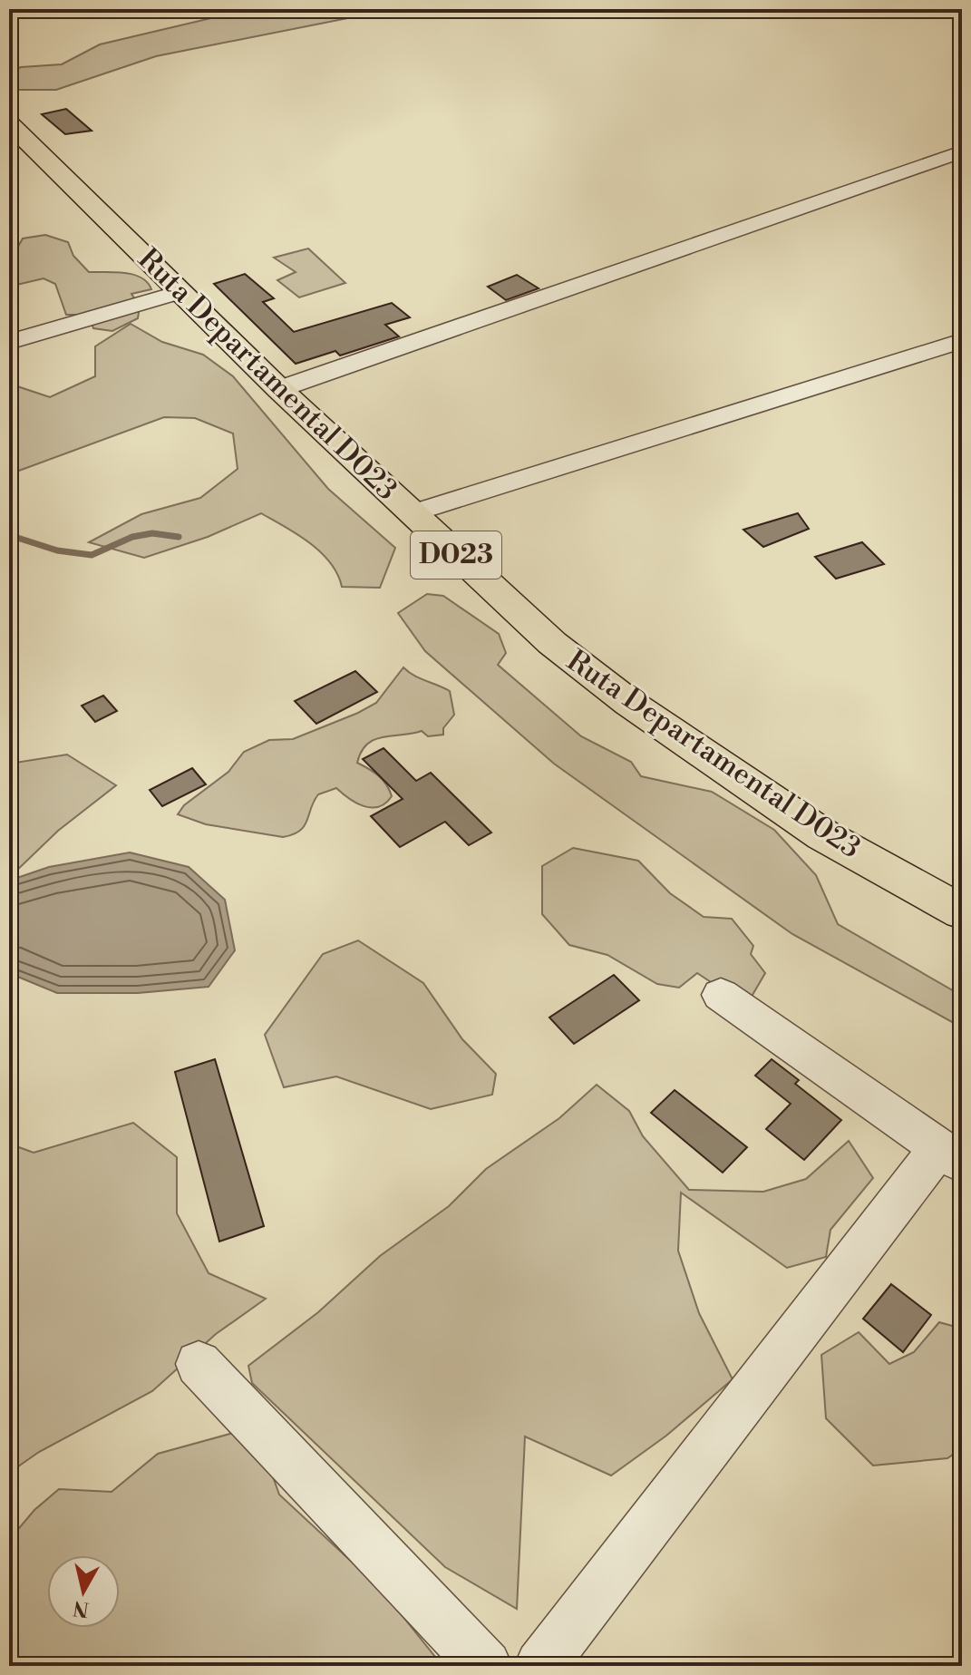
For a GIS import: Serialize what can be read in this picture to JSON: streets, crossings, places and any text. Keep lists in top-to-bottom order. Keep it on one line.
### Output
{"streets":{"main road":["Ruta Departamental D023","D023"]},"north":"bottom"}
